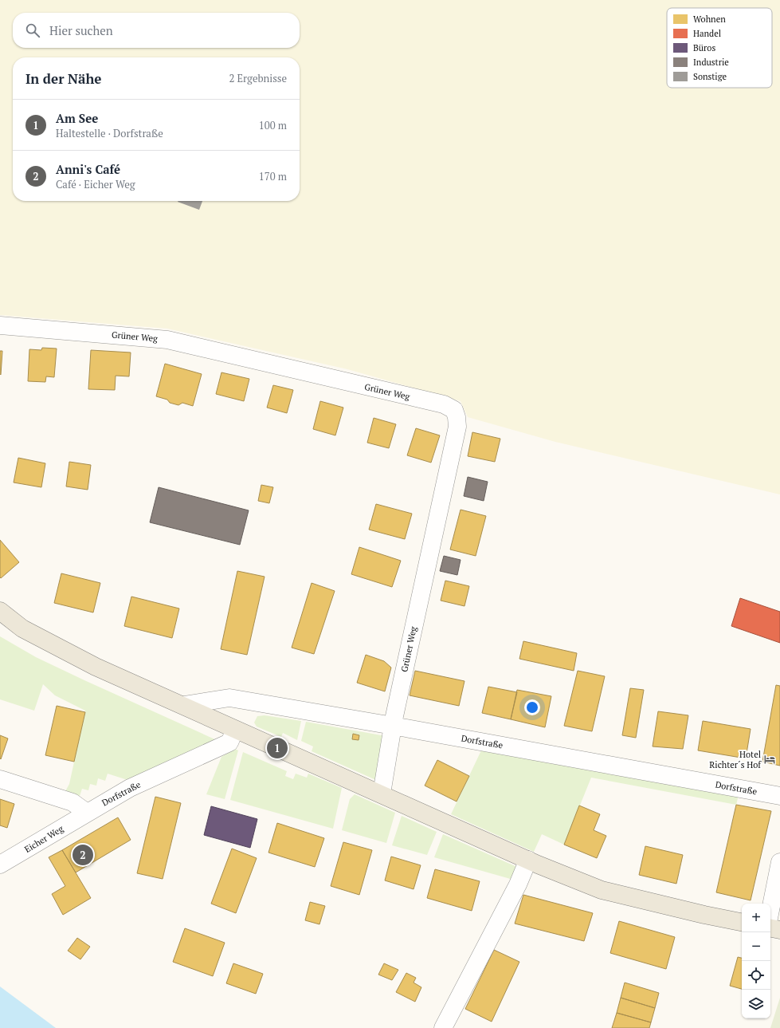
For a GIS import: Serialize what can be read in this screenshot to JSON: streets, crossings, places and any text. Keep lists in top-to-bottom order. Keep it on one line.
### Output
{"streets":{"street":["Grüner Weg","Dorfstraße","Eicher Weg"]},"crossings":[["Grüner Weg","Dorfstraße"],["Dorfstraße","Eicher Weg"]],"places":{"hotel":["Hotel Richter´s Hof"]},"legend":["Wohnen","Handel","Büros","Industrie","Sonstige"],"page":{"search":"Hier suchen","heading":["In der Nähe","2 Ergebnisse"],"list":[{"mark":"1","name":"Am See","note":"Haltestelle · Dorfstraße","value":"100 m"},{"mark":"2","name":"Anni's Café","note":"Café · Eicher Weg","value":"170 m"}],"pins":["1","2"],"map_buttons":["+","−"]}}
